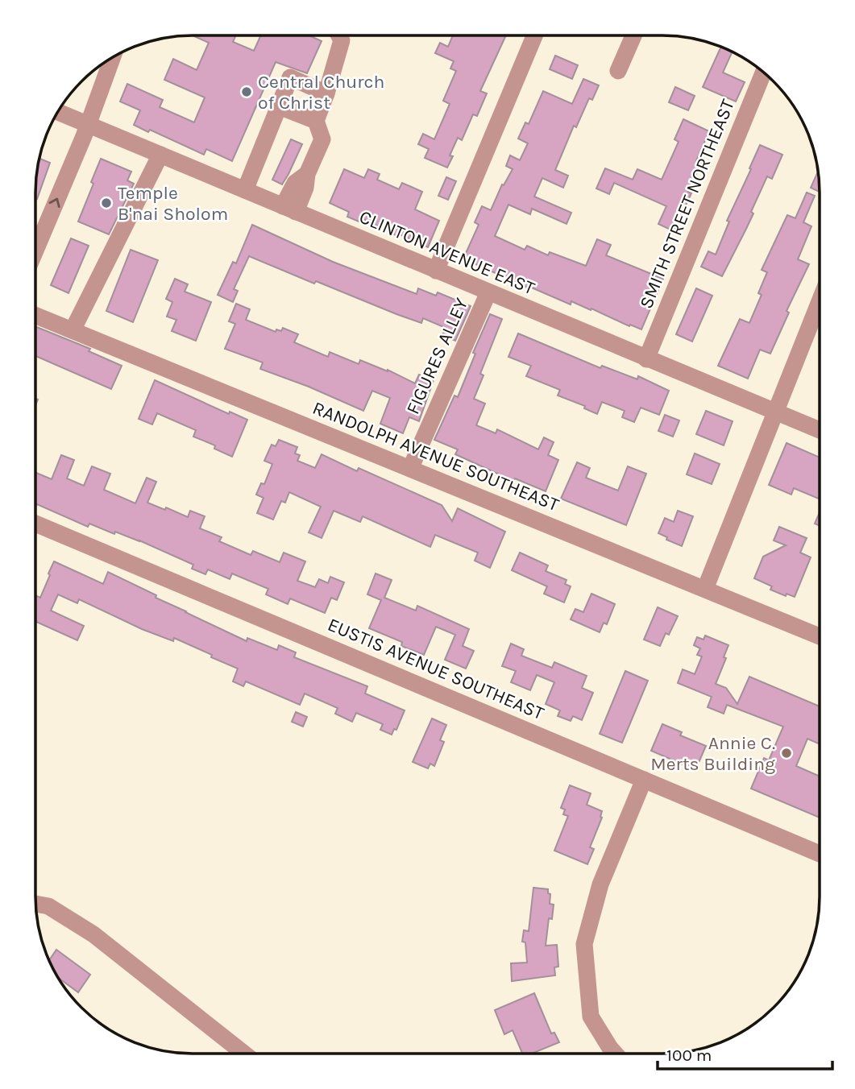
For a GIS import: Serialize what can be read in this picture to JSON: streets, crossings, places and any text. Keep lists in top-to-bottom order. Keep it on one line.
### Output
{"streets":{"street":["SMITH STREET NORTHEAST","CLINTON AVENUE EAST","FIGURES ALLEY","RANDOLPH AVENUE SOUTHEAST","EUSTIS AVENUE SOUTHEAST"]},"crossings":[["SMITH STREET NORTHEAST","CLINTON AVENUE EAST"],["CLINTON AVENUE EAST","FIGURES ALLEY"],["FIGURES ALLEY","RANDOLPH AVENUE SOUTHEAST"]],"places":["Central Church of Christ","Temple B'nai Sholom","Annie C. Merts Building"],"scale_bar":"100 m"}
